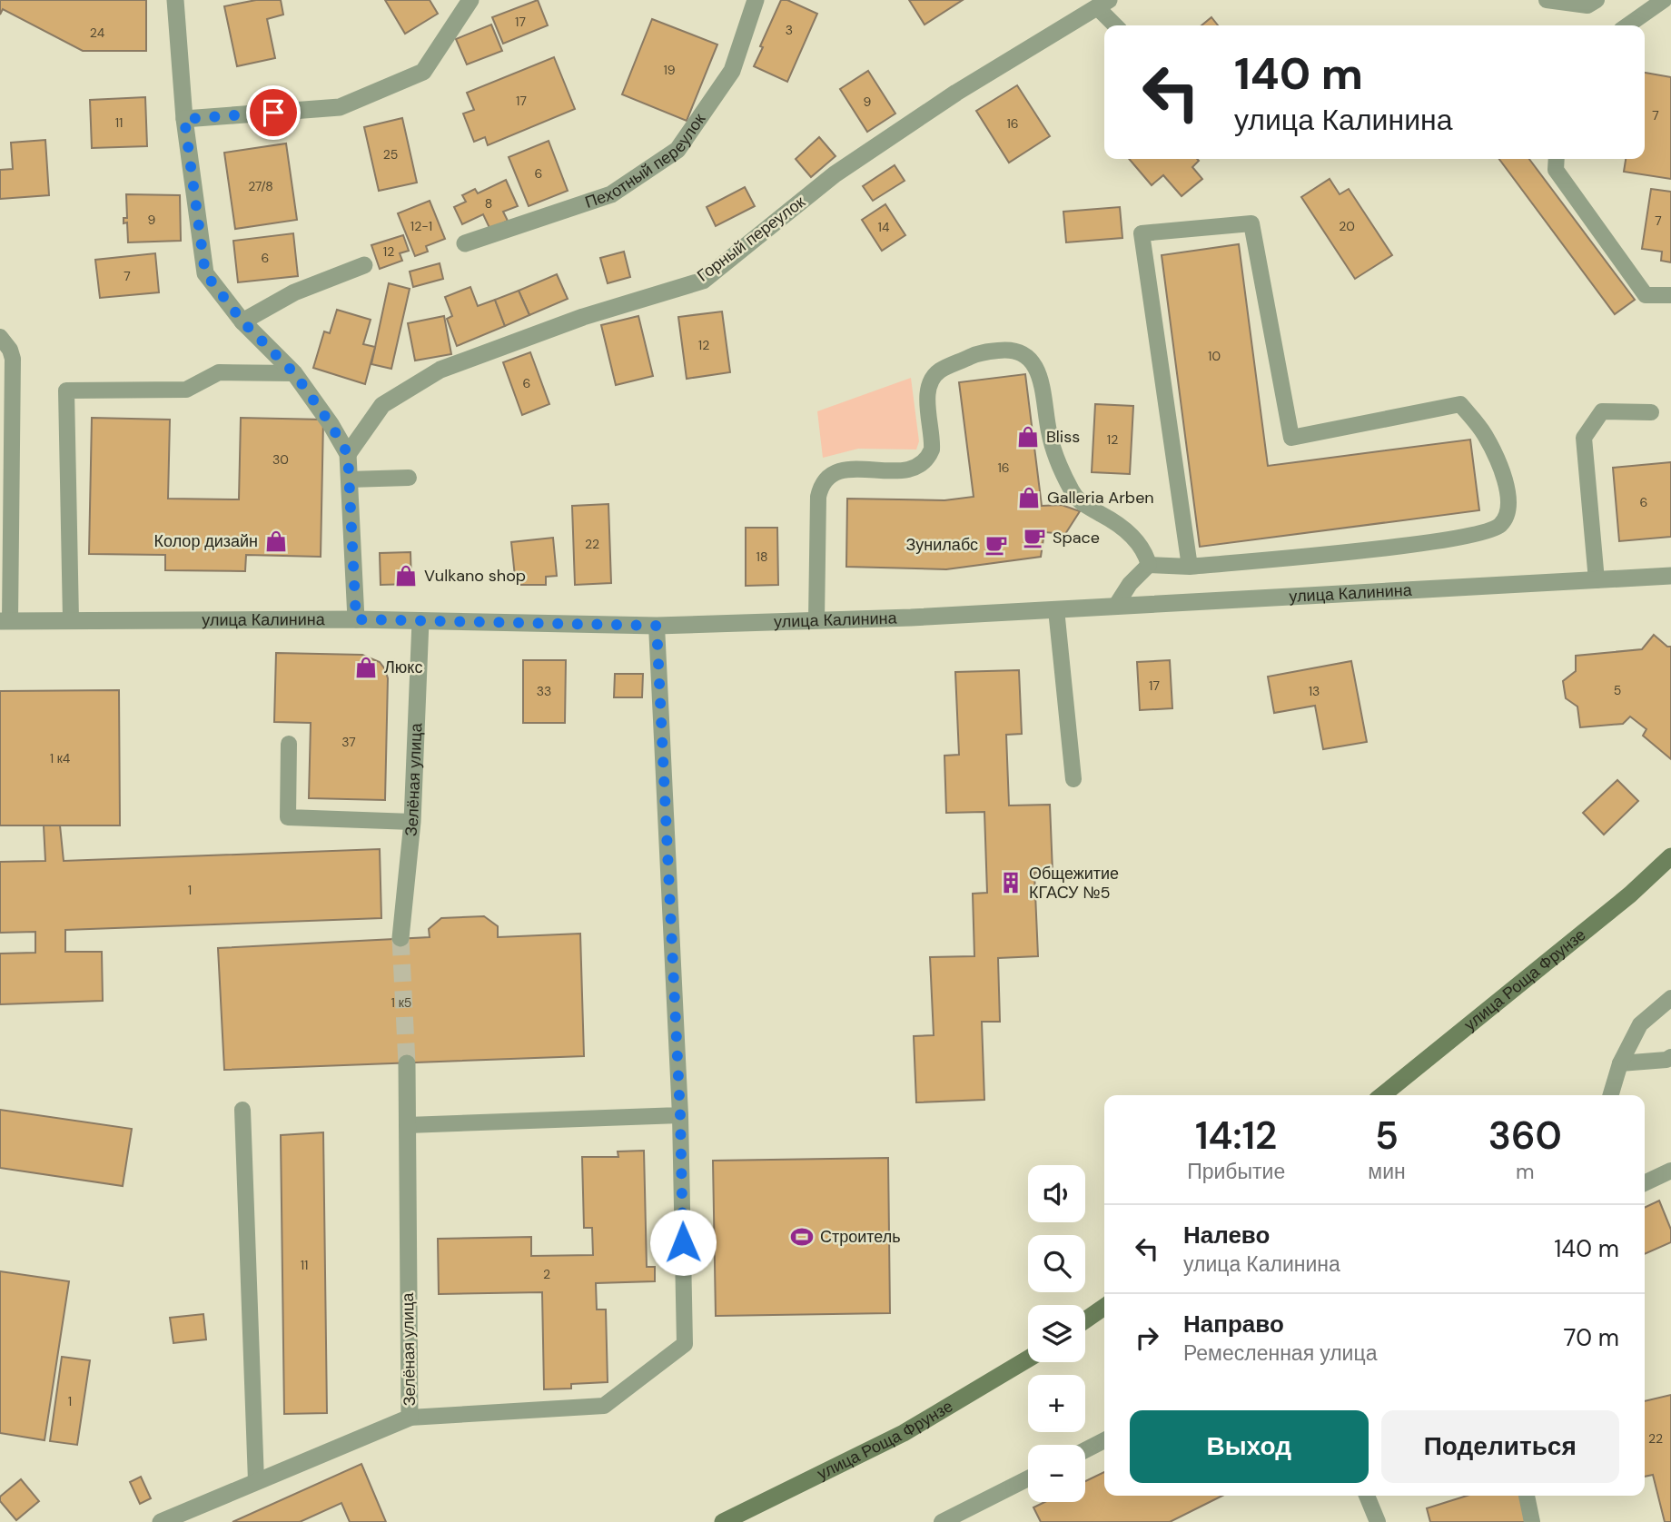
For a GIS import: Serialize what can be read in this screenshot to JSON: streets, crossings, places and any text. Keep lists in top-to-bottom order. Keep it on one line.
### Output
{"streets":{"main road":["улица Роща Фрунзе"],"street":["Пехотный переулок","Горный переулок","улица Калинина","Зелёная улица"]},"crossings":[["улица Калинина","Зелёная улица"]],"places":{"shop":["Bliss","Galleria Arben","Колор дизайн","Vulkano shop","Люкс"],"cafe":["Space","Зунилабс"],"building":["Общежитие КГАСУ №5"],"sports":["Строитель"]},"house_numbers":["17","3","24","19","17","9","7","11","16","25","6","27/8","8","9","7","12-1","20","14","12","6","7","12","10","6","12","30","16","6","22","18","17","5","33","13","37","1 к4","1","1 к5","11","2","1","22"],"page":{"turn":["140 m","улица Калинина"],"eta":["14:12","Прибытие","5","мин","360","m"],"map_buttons":["+","−"],"list":[{"name":"Налево","note":"улица Калинина","value":"140 m"},{"name":"Направо","note":"Ремесленная улица","value":"70 m"}],"buttons":["Выход","Поделиться"]}}
